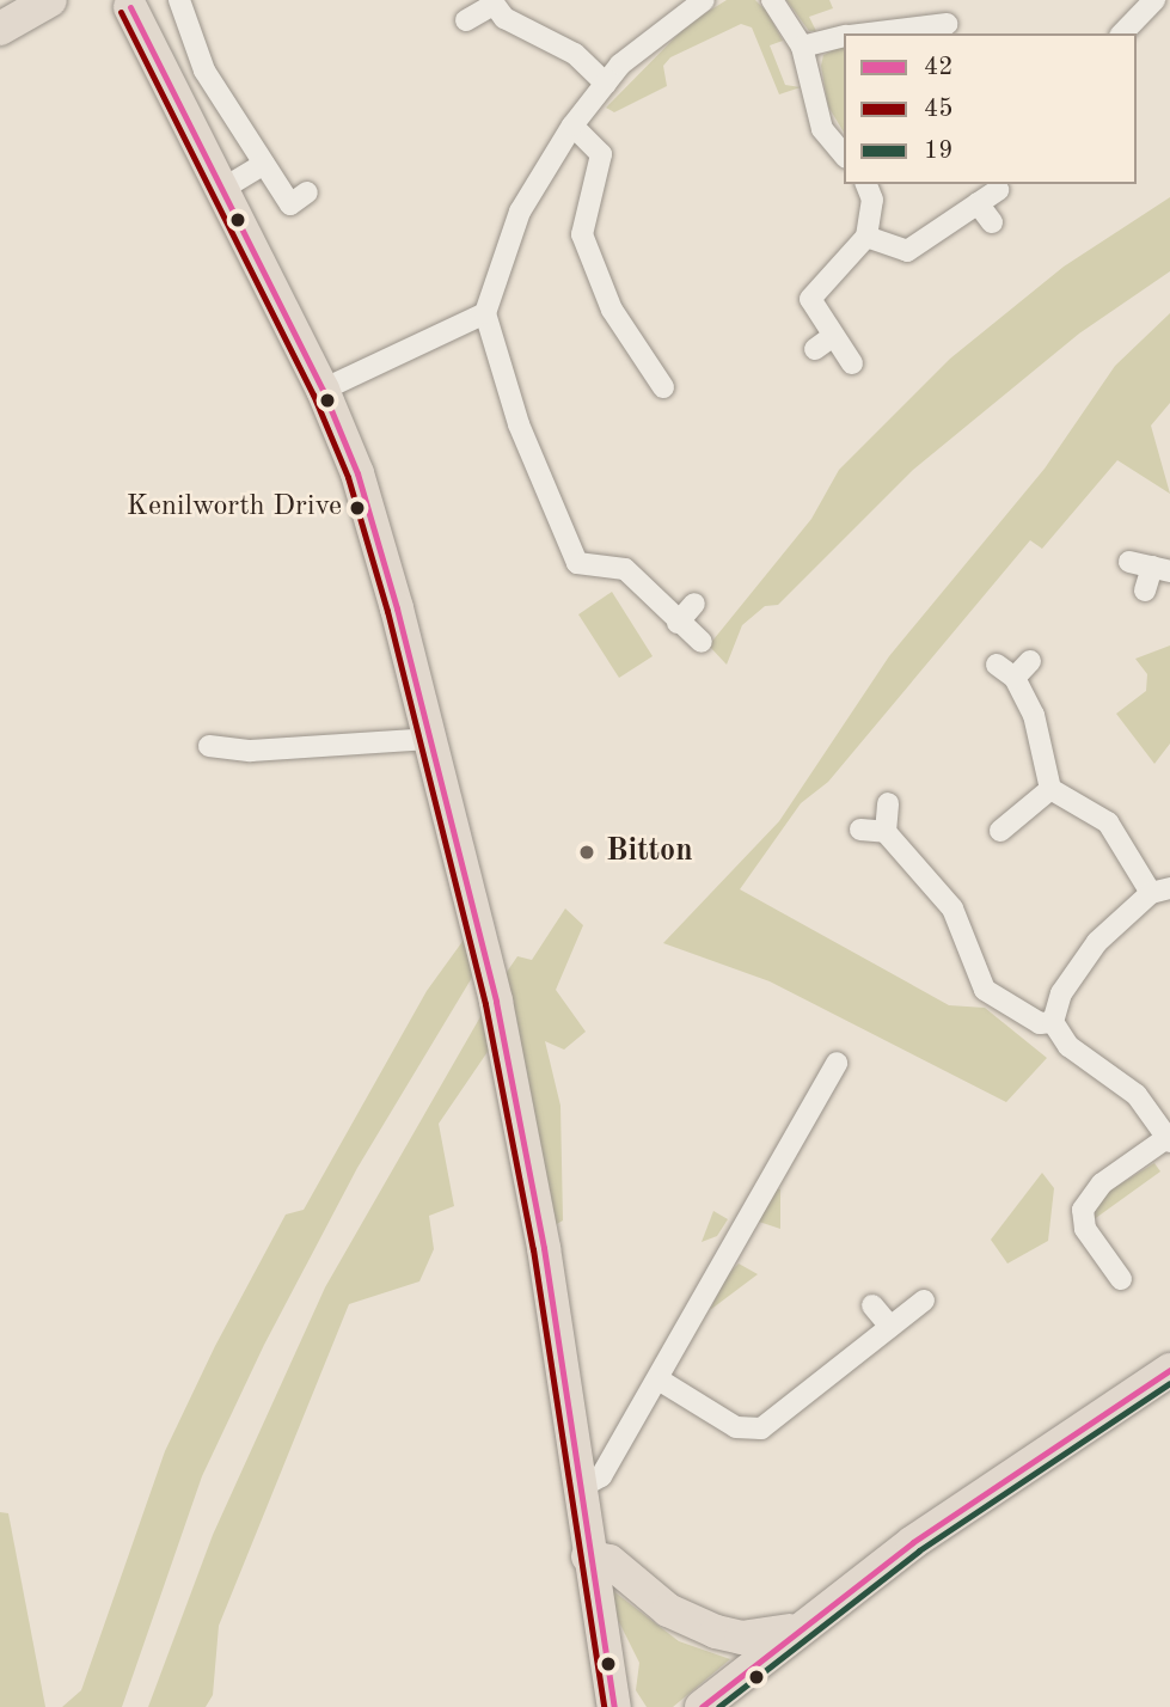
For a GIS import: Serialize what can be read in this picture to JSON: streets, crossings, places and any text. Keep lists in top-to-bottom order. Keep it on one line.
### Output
{"places":["Kenilworth Drive","Bitton"],"lines":["transit line 42","transit line 45","transit line 19"],"legend":["42","45","19"]}
